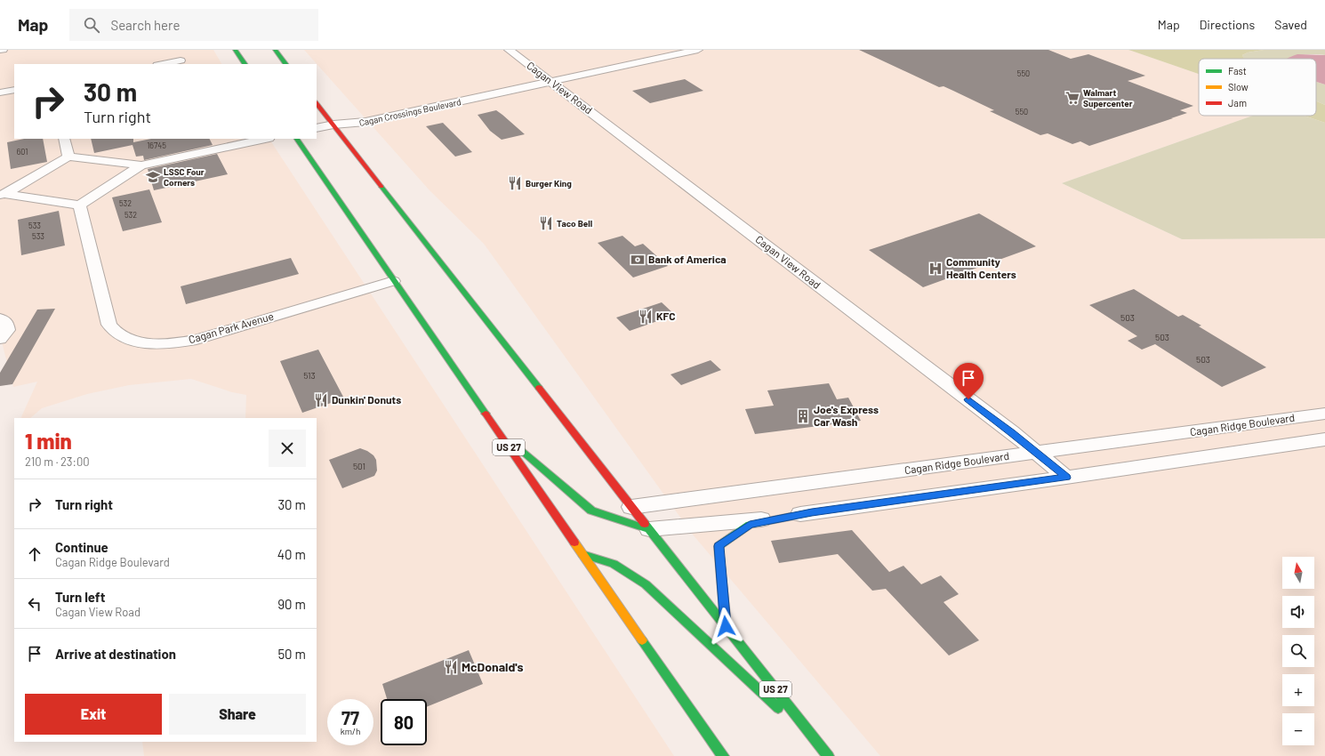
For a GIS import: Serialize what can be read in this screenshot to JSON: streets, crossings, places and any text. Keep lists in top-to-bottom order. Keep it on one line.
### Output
{"streets":{"highway":["US 27"],"street":["Cagan View Road","Cagan Crossings Boulevard","Cagan Park Avenue","Cagan Ridge Boulevard"]},"crossings":[["Cagan View Road","Cagan Crossings Boulevard"],["Cagan View Road","Cagan Ridge Boulevard"],["Cagan Crossings Boulevard","US 27"],["Cagan Park Avenue","US 27"],["Cagan Ridge Boulevard","US 27"]],"places":{"supermarket":["Walmart Supercenter"],"school or university":["LSSC Four Corners"],"restaurant":["Burger King","Taco Bell","KFC","Dunkin' Donuts","McDonald's"],"bank":["Bank of America"],"hospital":["Community Health Centers"],"building":["Joe's Express Car Wash"]},"house_numbers":["550","550","16745","601","532","532","533","533","503","503","503","513","501"],"legend":["Fast","Slow","Jam"],"north":"top","page":{"header":"Map","search":"Search here","nav":["Map","Directions","Saved"],"turn":["30 m","Turn right"],"heading":["1 min","210 m · 23:00"],"list":[{"name":"Turn right","value":"30 m"},{"name":"Continue","note":"Cagan Ridge Boulevard","value":"40 m"},{"name":"Turn left","note":"Cagan View Road","value":"90 m"},{"name":"Arrive at destination","value":"50 m"}],"map_buttons":["+","−"],"buttons":["Exit","Share"],"speed":"77 km/h","limit":"80"}}
